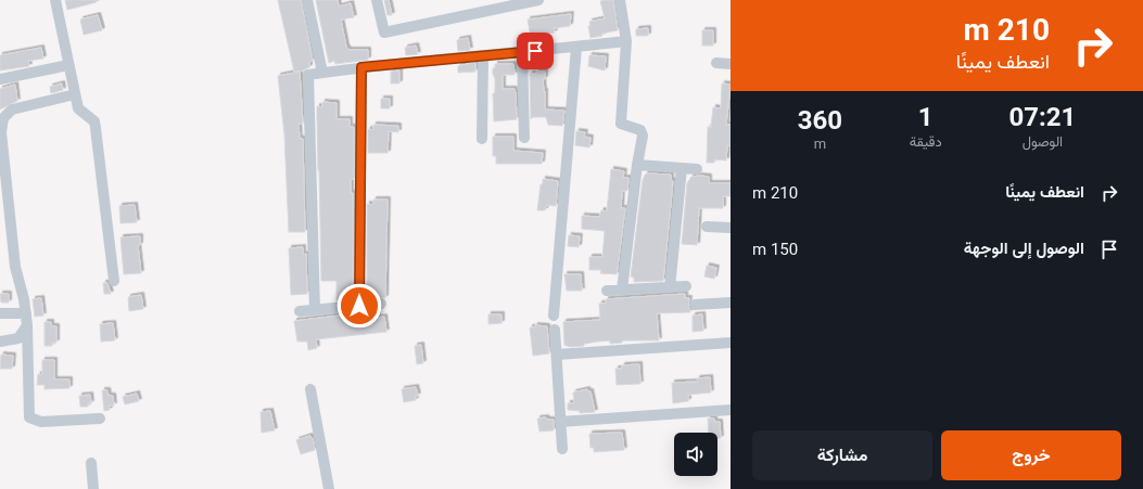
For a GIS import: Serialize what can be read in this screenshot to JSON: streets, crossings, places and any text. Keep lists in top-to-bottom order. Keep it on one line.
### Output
{"page":{"turn":["210 m","انعطف يمينًا"],"eta":["07:21","الوصول","1","دقيقة","360","m"],"list":[{"name":"انعطف يمينًا","value":"210 m"},{"name":"الوصول إلى الوجهة","value":"150 m"}],"buttons":["خروج","مشاركة"]}}
